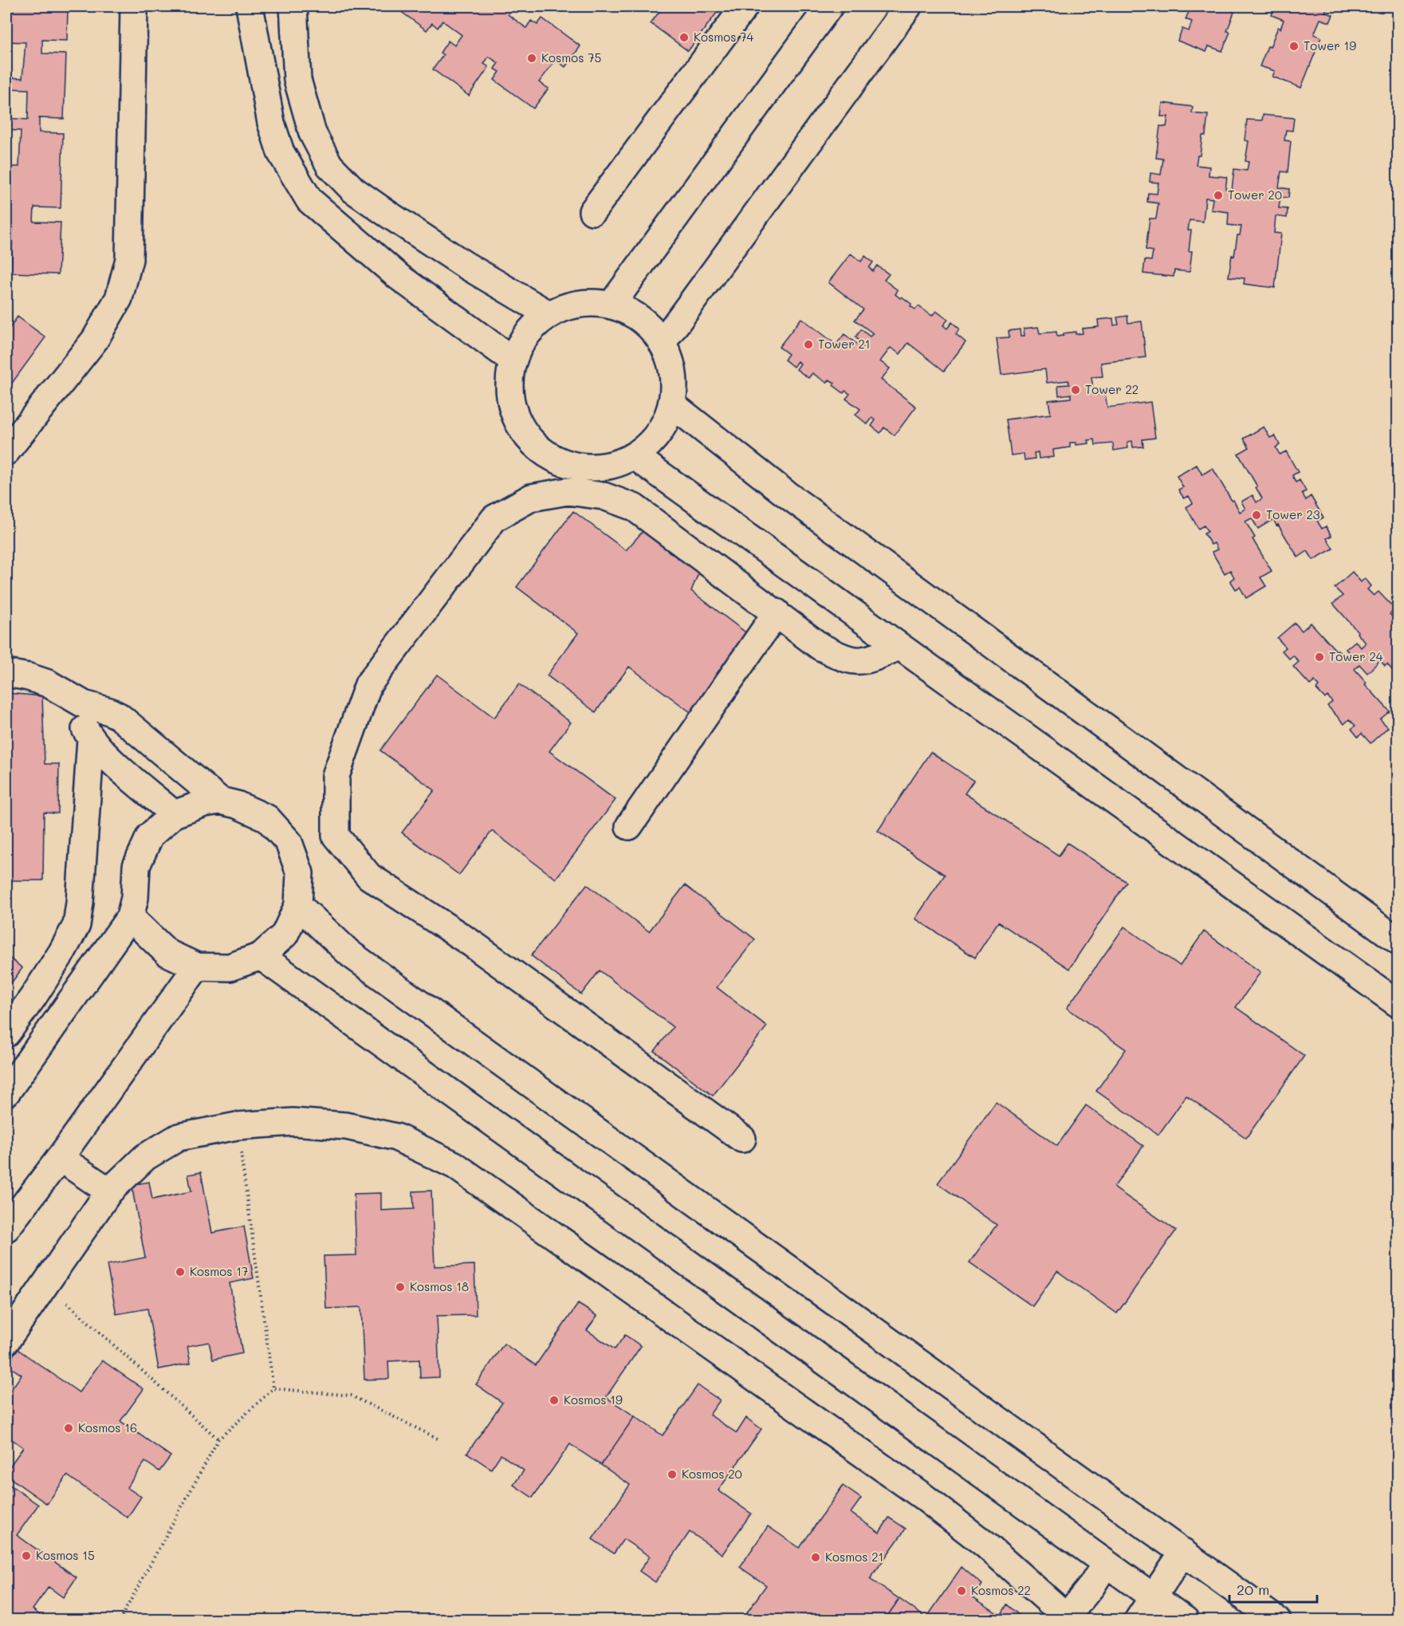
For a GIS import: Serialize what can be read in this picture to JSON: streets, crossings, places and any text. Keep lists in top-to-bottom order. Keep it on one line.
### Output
{"places":["Kosmos 74","Tower 19","Kosmos 75","Tower 20","Tower 21","Tower 22","Tower 23","Tower 24","Kosmos 17","Kosmos 18","Kosmos 19","Kosmos 16","Kosmos 20","Kosmos 15","Kosmos 21","Kosmos 22"],"scale_bar":"20 m"}
